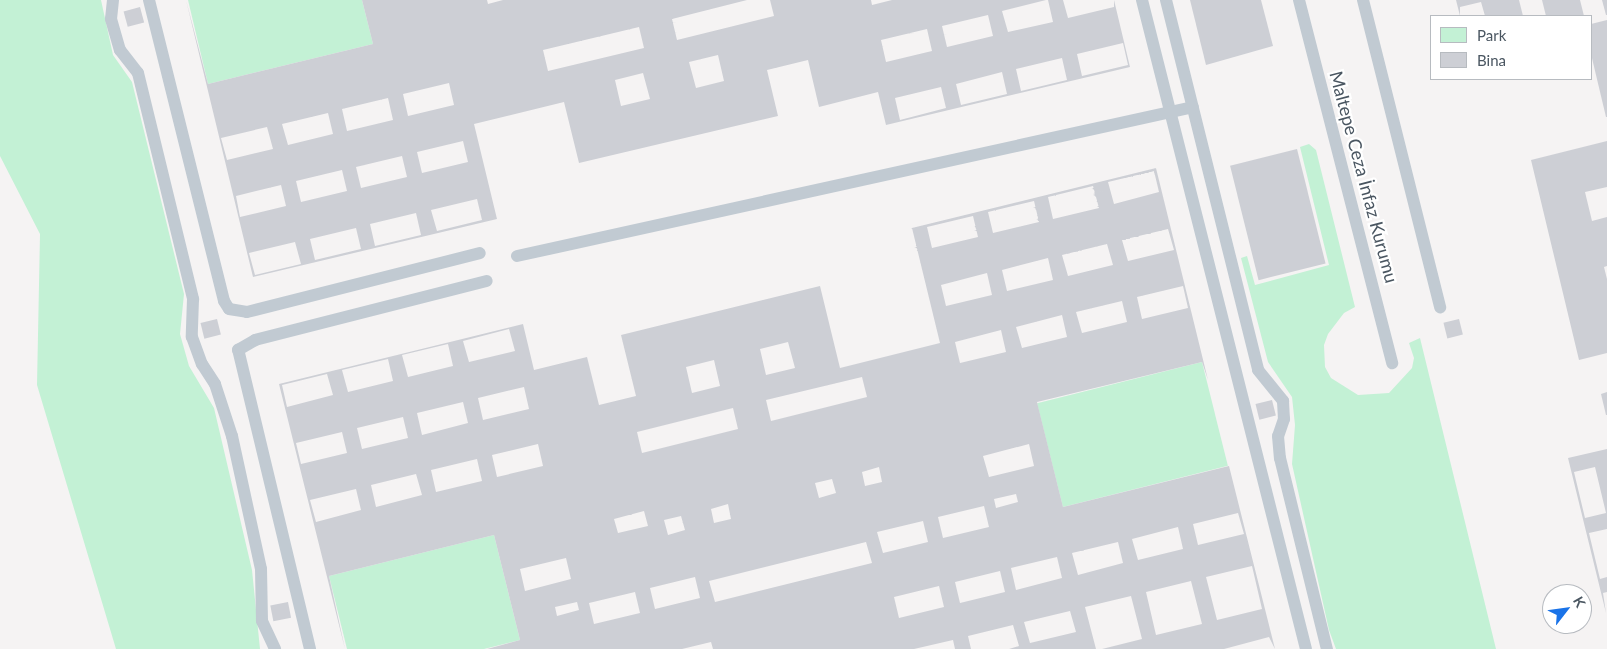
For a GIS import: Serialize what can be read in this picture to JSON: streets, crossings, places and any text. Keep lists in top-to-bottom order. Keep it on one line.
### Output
{"streets":{"lane":["Maltepe Ceza İnfaz Kurumu"]},"legend":["Park","Bina"],"north":"top right"}
